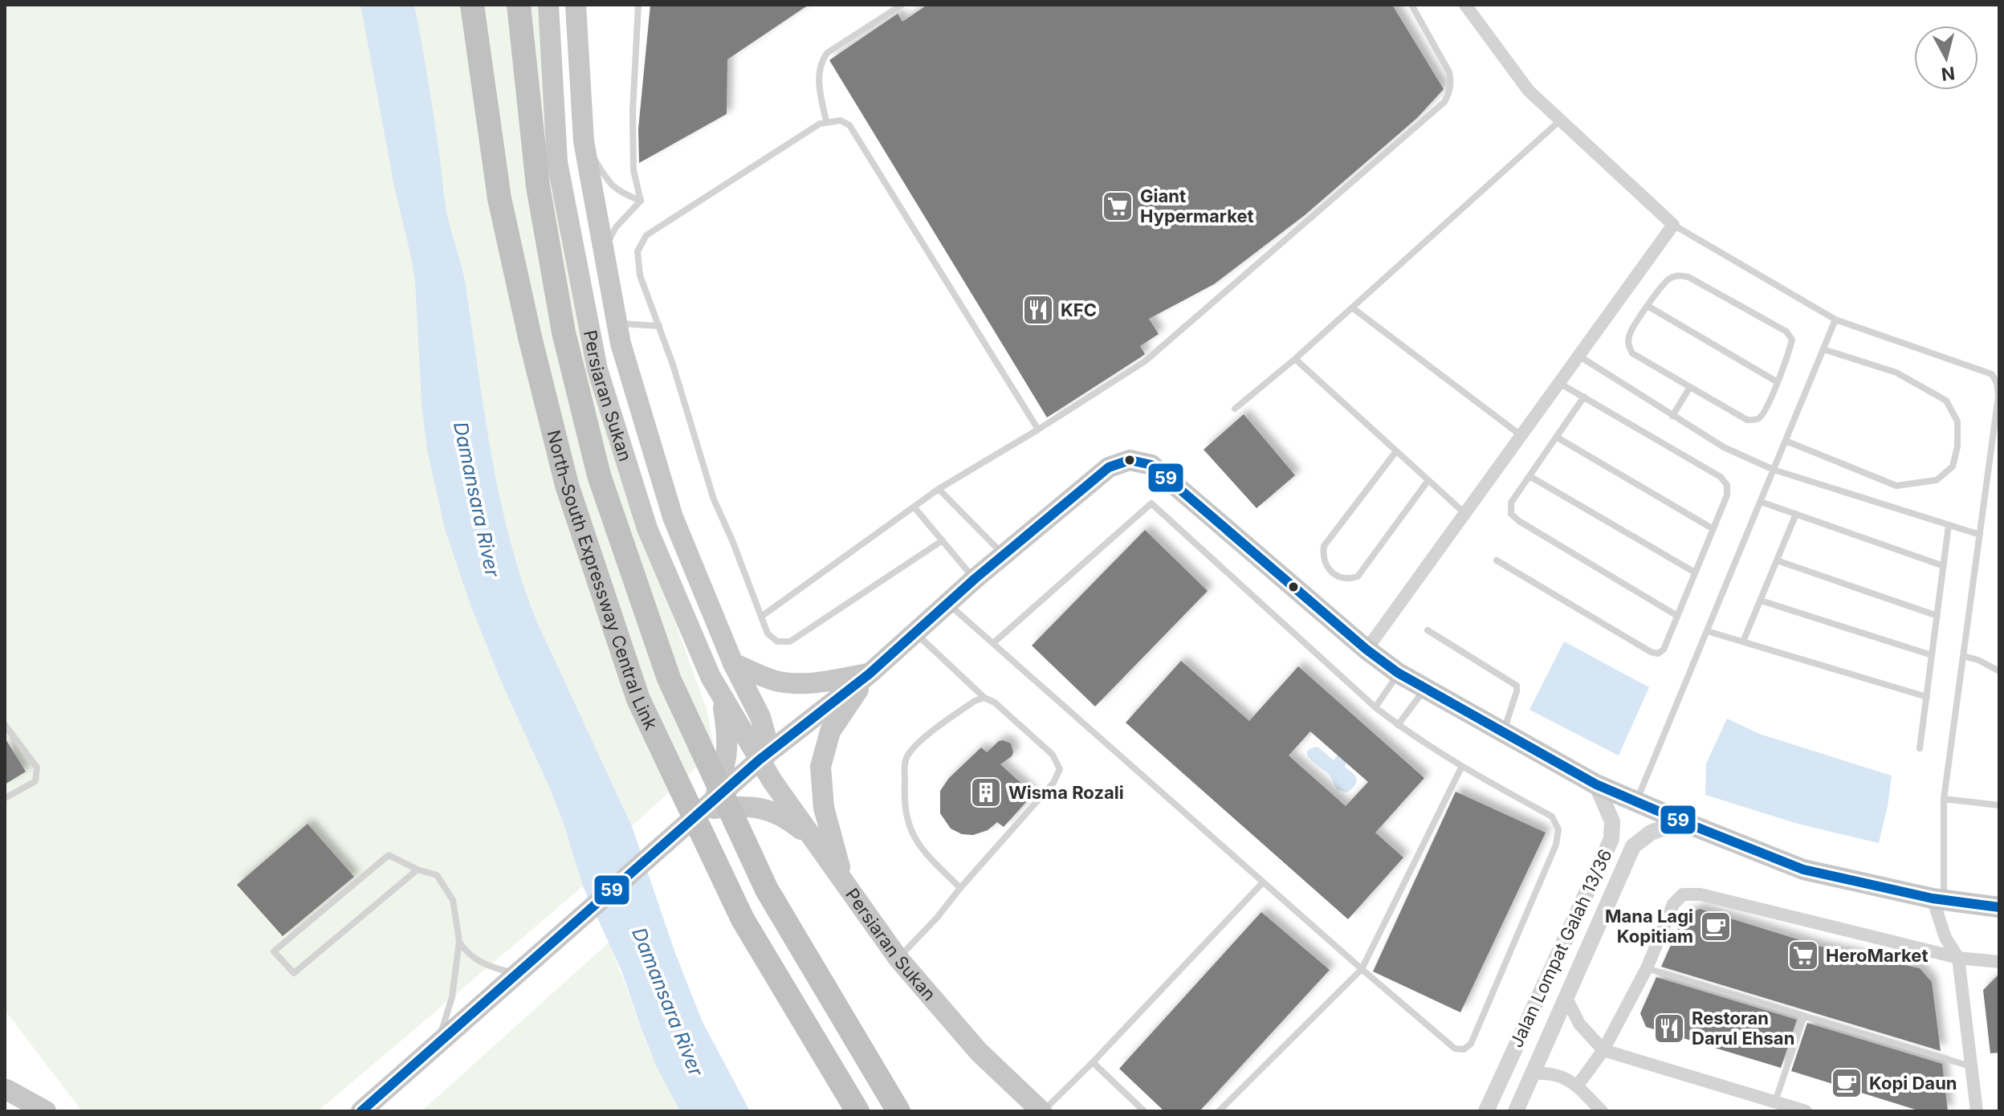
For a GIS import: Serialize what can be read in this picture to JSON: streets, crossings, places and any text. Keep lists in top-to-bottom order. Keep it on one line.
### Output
{"streets":{"highway":["North–South Expressway Central Link"],"main road":["Persiaran Sukan"],"street":["Jalan Lompat Galah 13/36"]},"water":["Damansara River"],"places":{"supermarket":["Giant Hypermarket","HeroMarket"],"restaurant":["KFC","Restoran Darul Ehsan"],"building":["Wisma Rozali"],"cafe":["Mana Lagi Kopitiam","Kopi Daun"]},"lines":["transit line 59"],"north":"bottom"}
